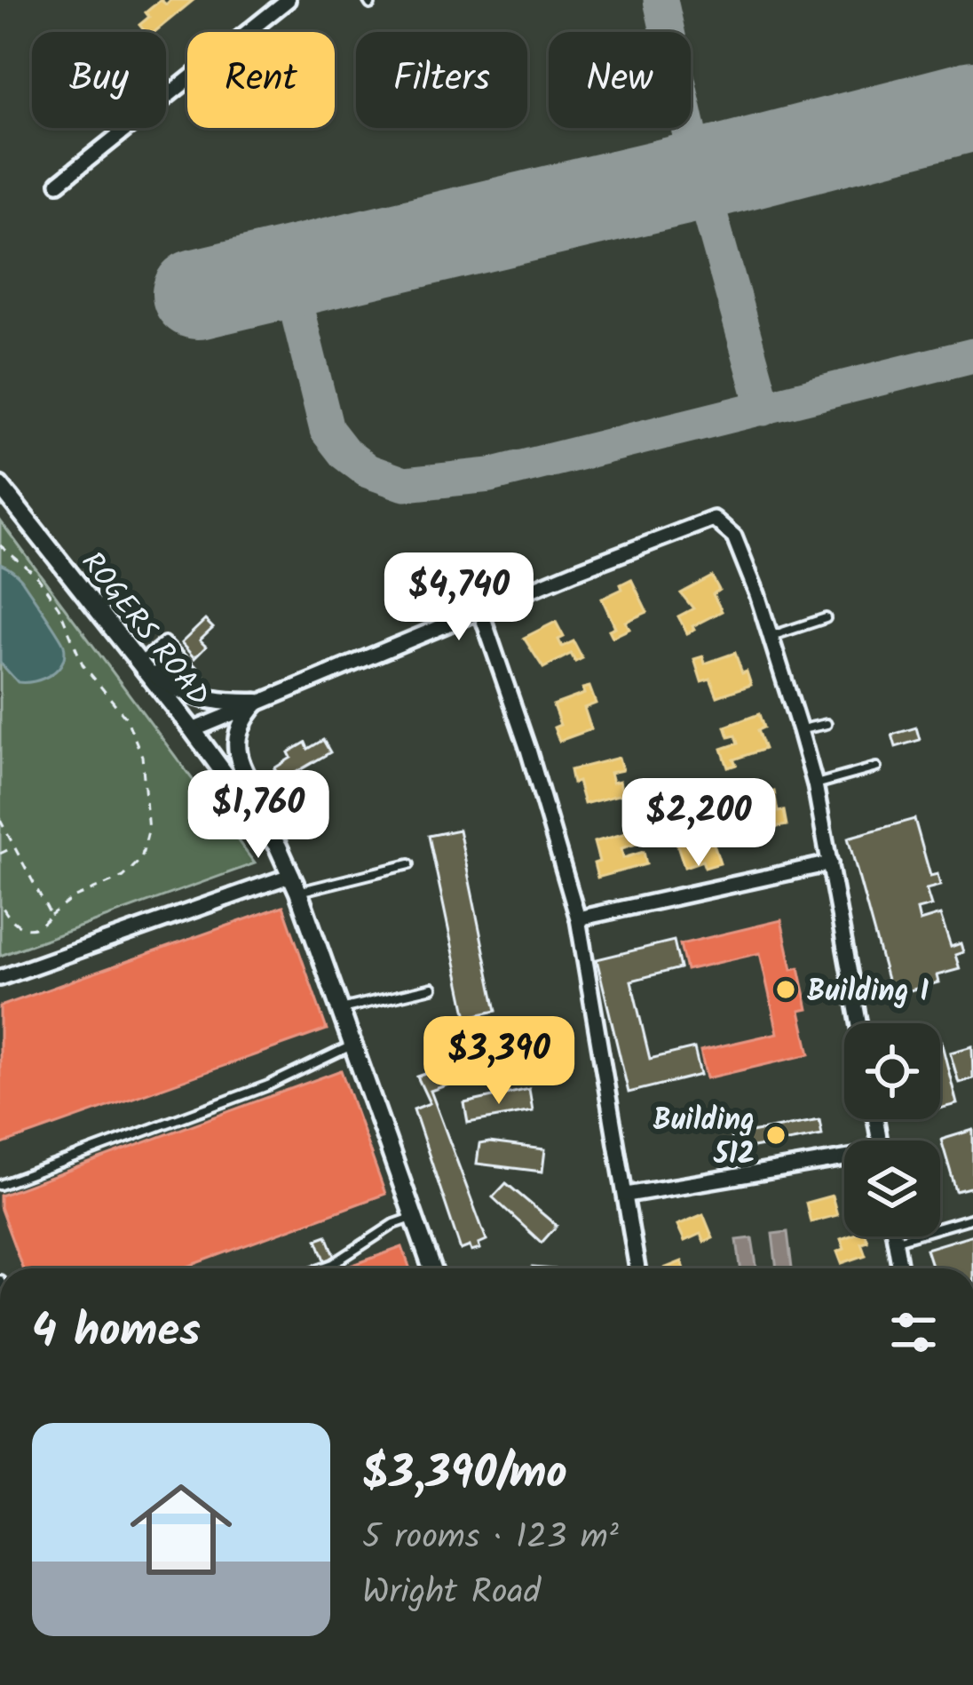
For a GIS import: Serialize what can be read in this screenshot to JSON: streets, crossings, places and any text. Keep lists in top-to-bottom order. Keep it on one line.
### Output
{"streets":{"street":["ROGERS ROAD"]},"places":["Building I","Building 512"],"page":{"chip":["Buy","Rent","Filters","New"],"price":["$4,740","$1,760","$2,200","$3,390"],"heading":"4 homes","list":[{"name":"$3,390/mo","note":"5 rooms · 123 m² · Wright Road"}]}}
